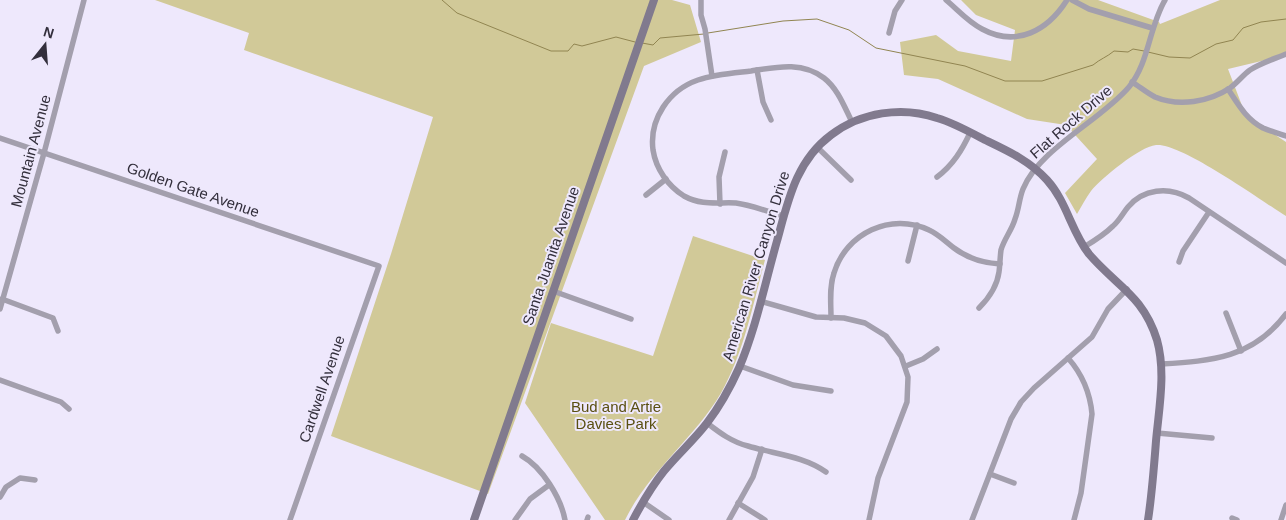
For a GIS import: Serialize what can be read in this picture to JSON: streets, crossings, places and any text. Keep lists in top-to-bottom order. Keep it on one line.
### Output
{"streets":{"street":["Flat Rock Drive","Mountain Avenue","Golden Gate Avenue","Santa Juanita Avenue","American River Canyon Drive","Cardwell Avenue"]},"crossings":[["Flat Rock Drive","American River Canyon Drive"],["Mountain Avenue","Golden Gate Avenue"],["Golden Gate Avenue","Cardwell Avenue"]],"parks":["Bud and Artie Davies Park"],"north":"top"}
